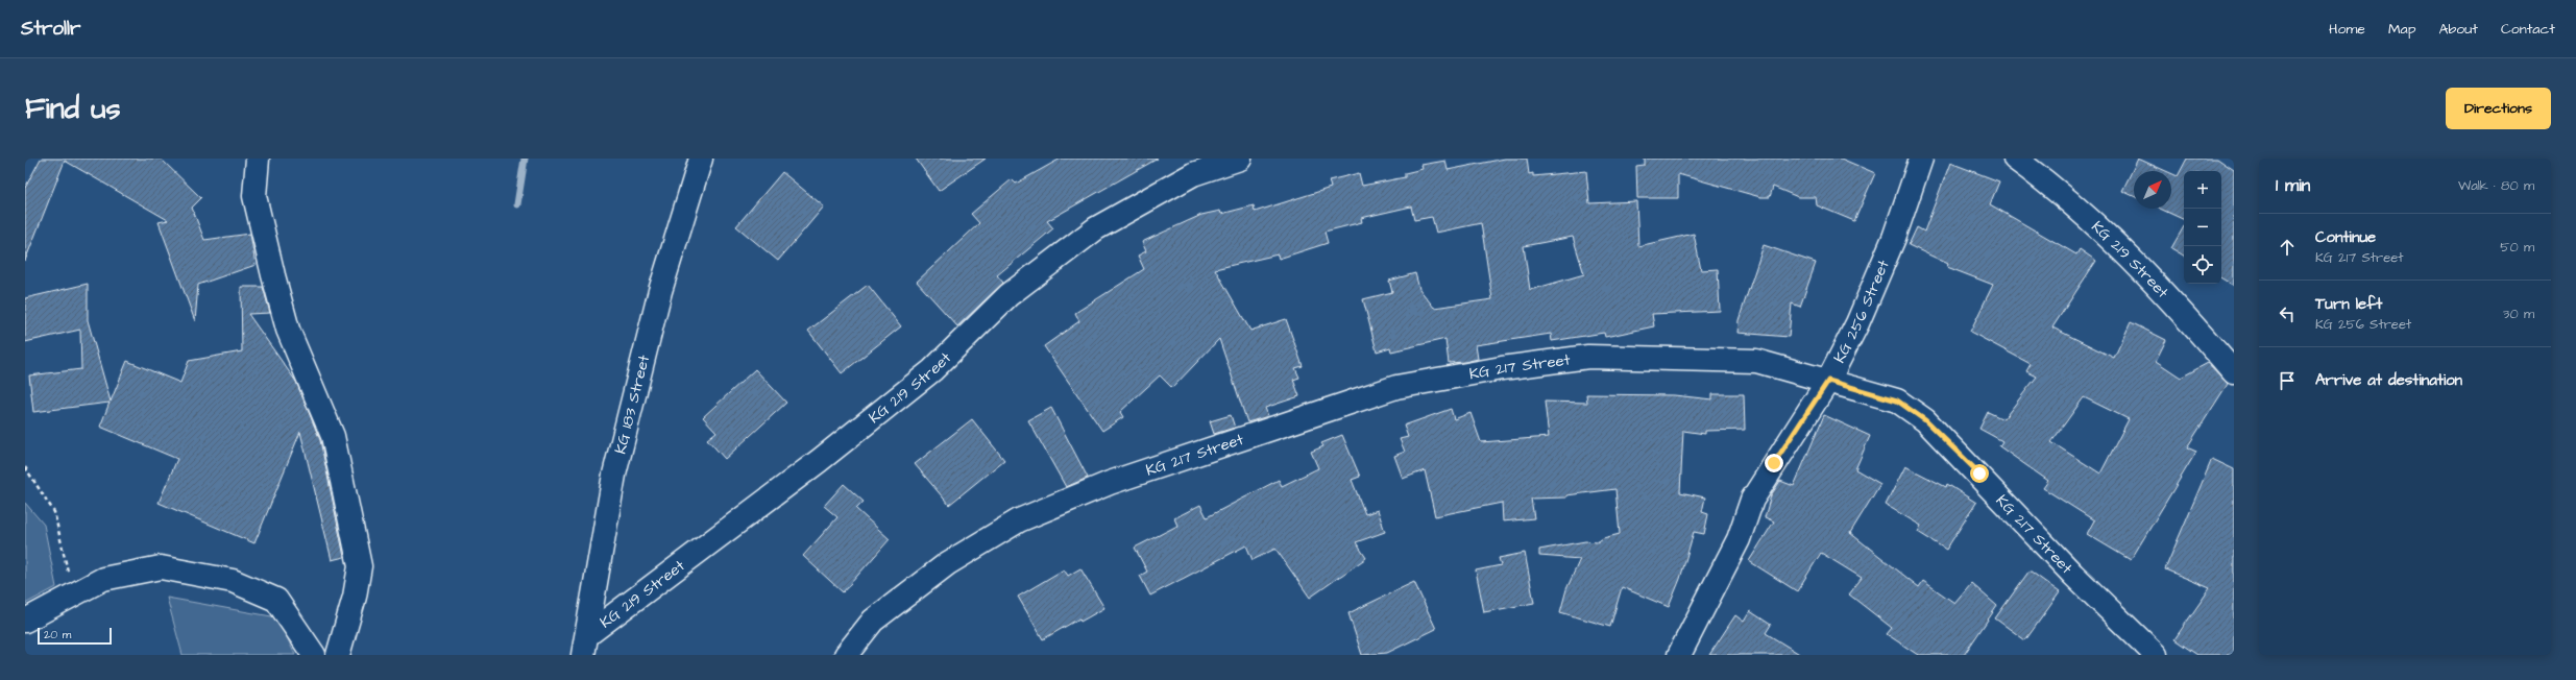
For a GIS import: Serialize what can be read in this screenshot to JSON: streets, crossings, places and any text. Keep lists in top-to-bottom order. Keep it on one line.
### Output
{"streets":{"street":["KG 219 Street","KG 256 Street","KG 217 Street","KG 183 Street"]},"crossings":[["KG 219 Street","KG 183 Street"],["KG 256 Street","KG 217 Street"]],"scale_bar":"20 m","north":"top right","page":{"header":"Strollr","nav":["Home","Map","About","Contact"],"buttons":"Directions","title":"Find us","heading":["1 min","Walk · 80 m"],"map_buttons":["+","−"],"list":[["Continue","KG 217 Street","50 m"],["Turn left","KG 256 Street","30 m"],"Arrive at destination"],"scale":"20 m"}}
